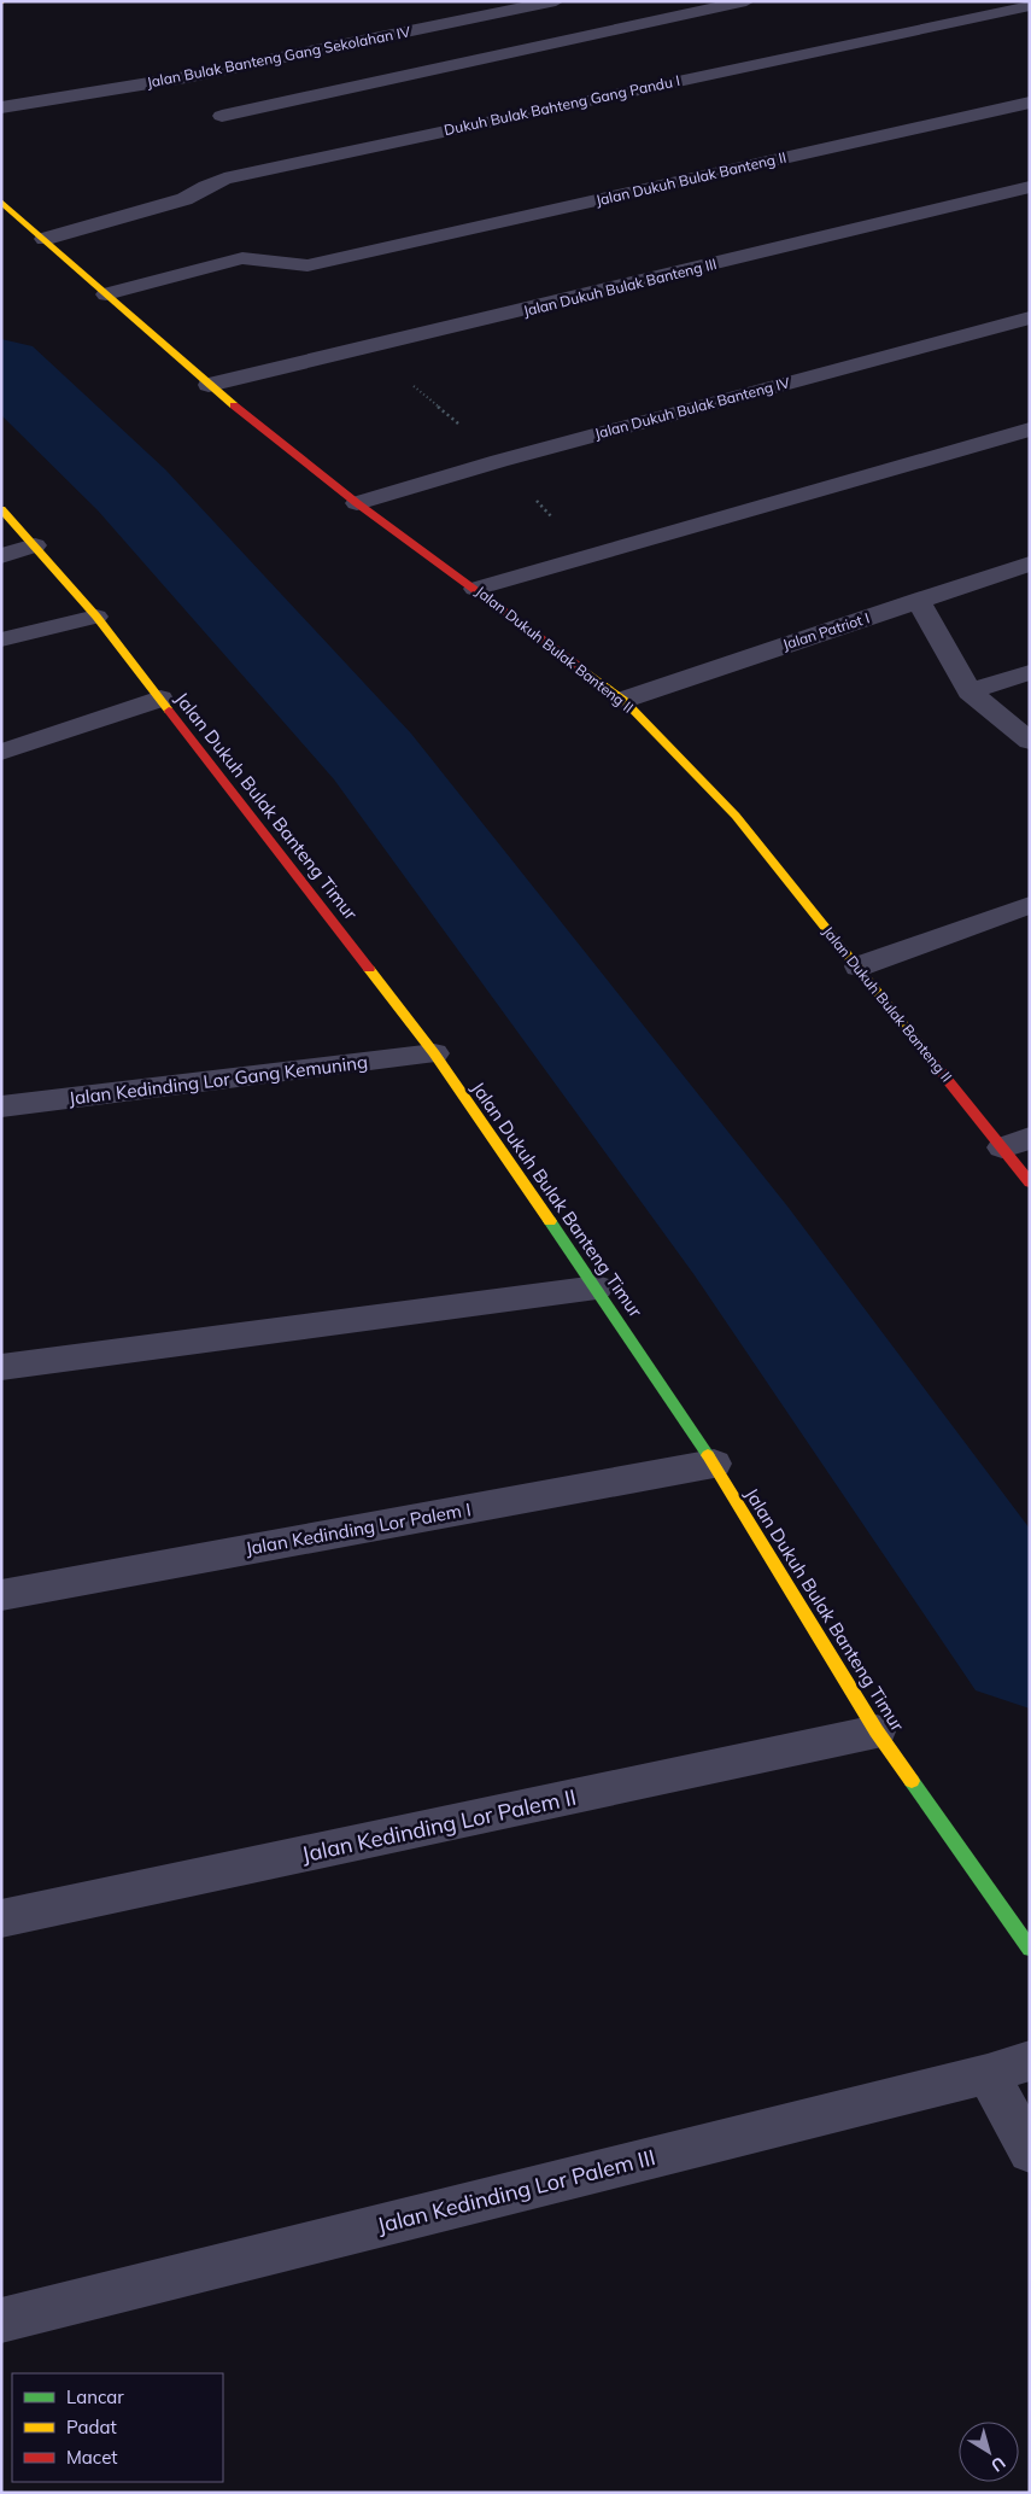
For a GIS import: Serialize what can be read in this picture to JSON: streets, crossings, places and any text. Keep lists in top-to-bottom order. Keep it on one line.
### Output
{"streets":{"street":["Jalan Bulak Banteng Gang Sekolahan IV","Dukuh Bulak Bahteng Gang Pandu I","Jalan Dukuh Bulak Banteng II","Jalan Dukuh Bulak Banteng III","Jalan Dukuh Bulak Banteng IV","Jalan Patriot I","Jalan Dukuh Bulak Banteng Timur","Jalan Kedinding Lor Gang Kemuning","Jalan Kedinding Lor Palem I","Jalan Kedinding Lor Palem II","Jalan Kedinding Lor Palem III"]},"crossings":[["Dukuh Bulak Bahteng Gang Pandu I","Jalan Dukuh Bulak Banteng II"],["Jalan Dukuh Bulak Banteng II","Jalan Dukuh Bulak Banteng III"],["Jalan Dukuh Bulak Banteng II","Jalan Dukuh Bulak Banteng IV"],["Jalan Dukuh Bulak Banteng II","Jalan Patriot I"],["Jalan Dukuh Bulak Banteng Timur","Jalan Kedinding Lor Gang Kemuning"],["Jalan Dukuh Bulak Banteng Timur","Jalan Kedinding Lor Palem I"],["Jalan Dukuh Bulak Banteng Timur","Jalan Kedinding Lor Palem II"]],"legend":["Lancar","Padat","Macet"],"north":"bottom right"}
